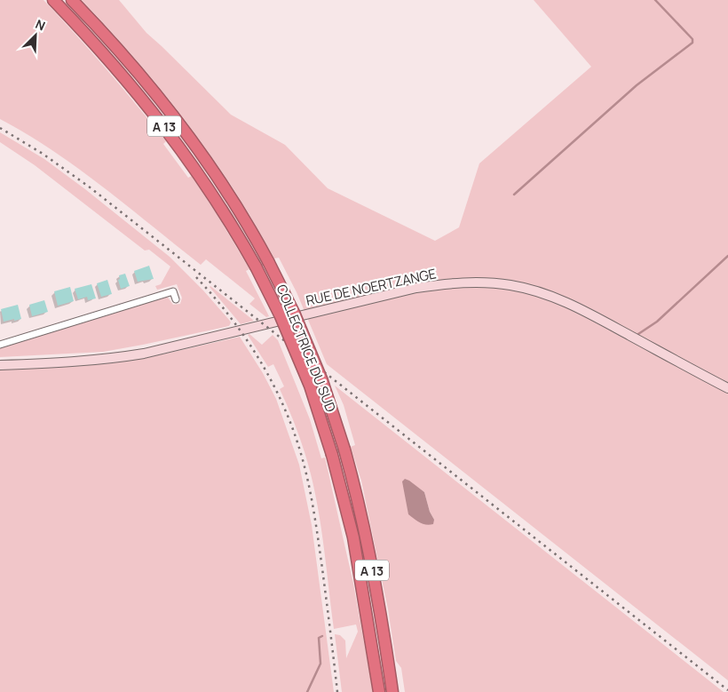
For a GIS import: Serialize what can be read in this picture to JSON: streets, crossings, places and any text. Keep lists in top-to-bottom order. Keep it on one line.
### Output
{"streets":{"highway":["A 13","COLLECTRICE DU SUD"],"main road":["RUE DE NOERTZANGE"]},"north":"top right"}
